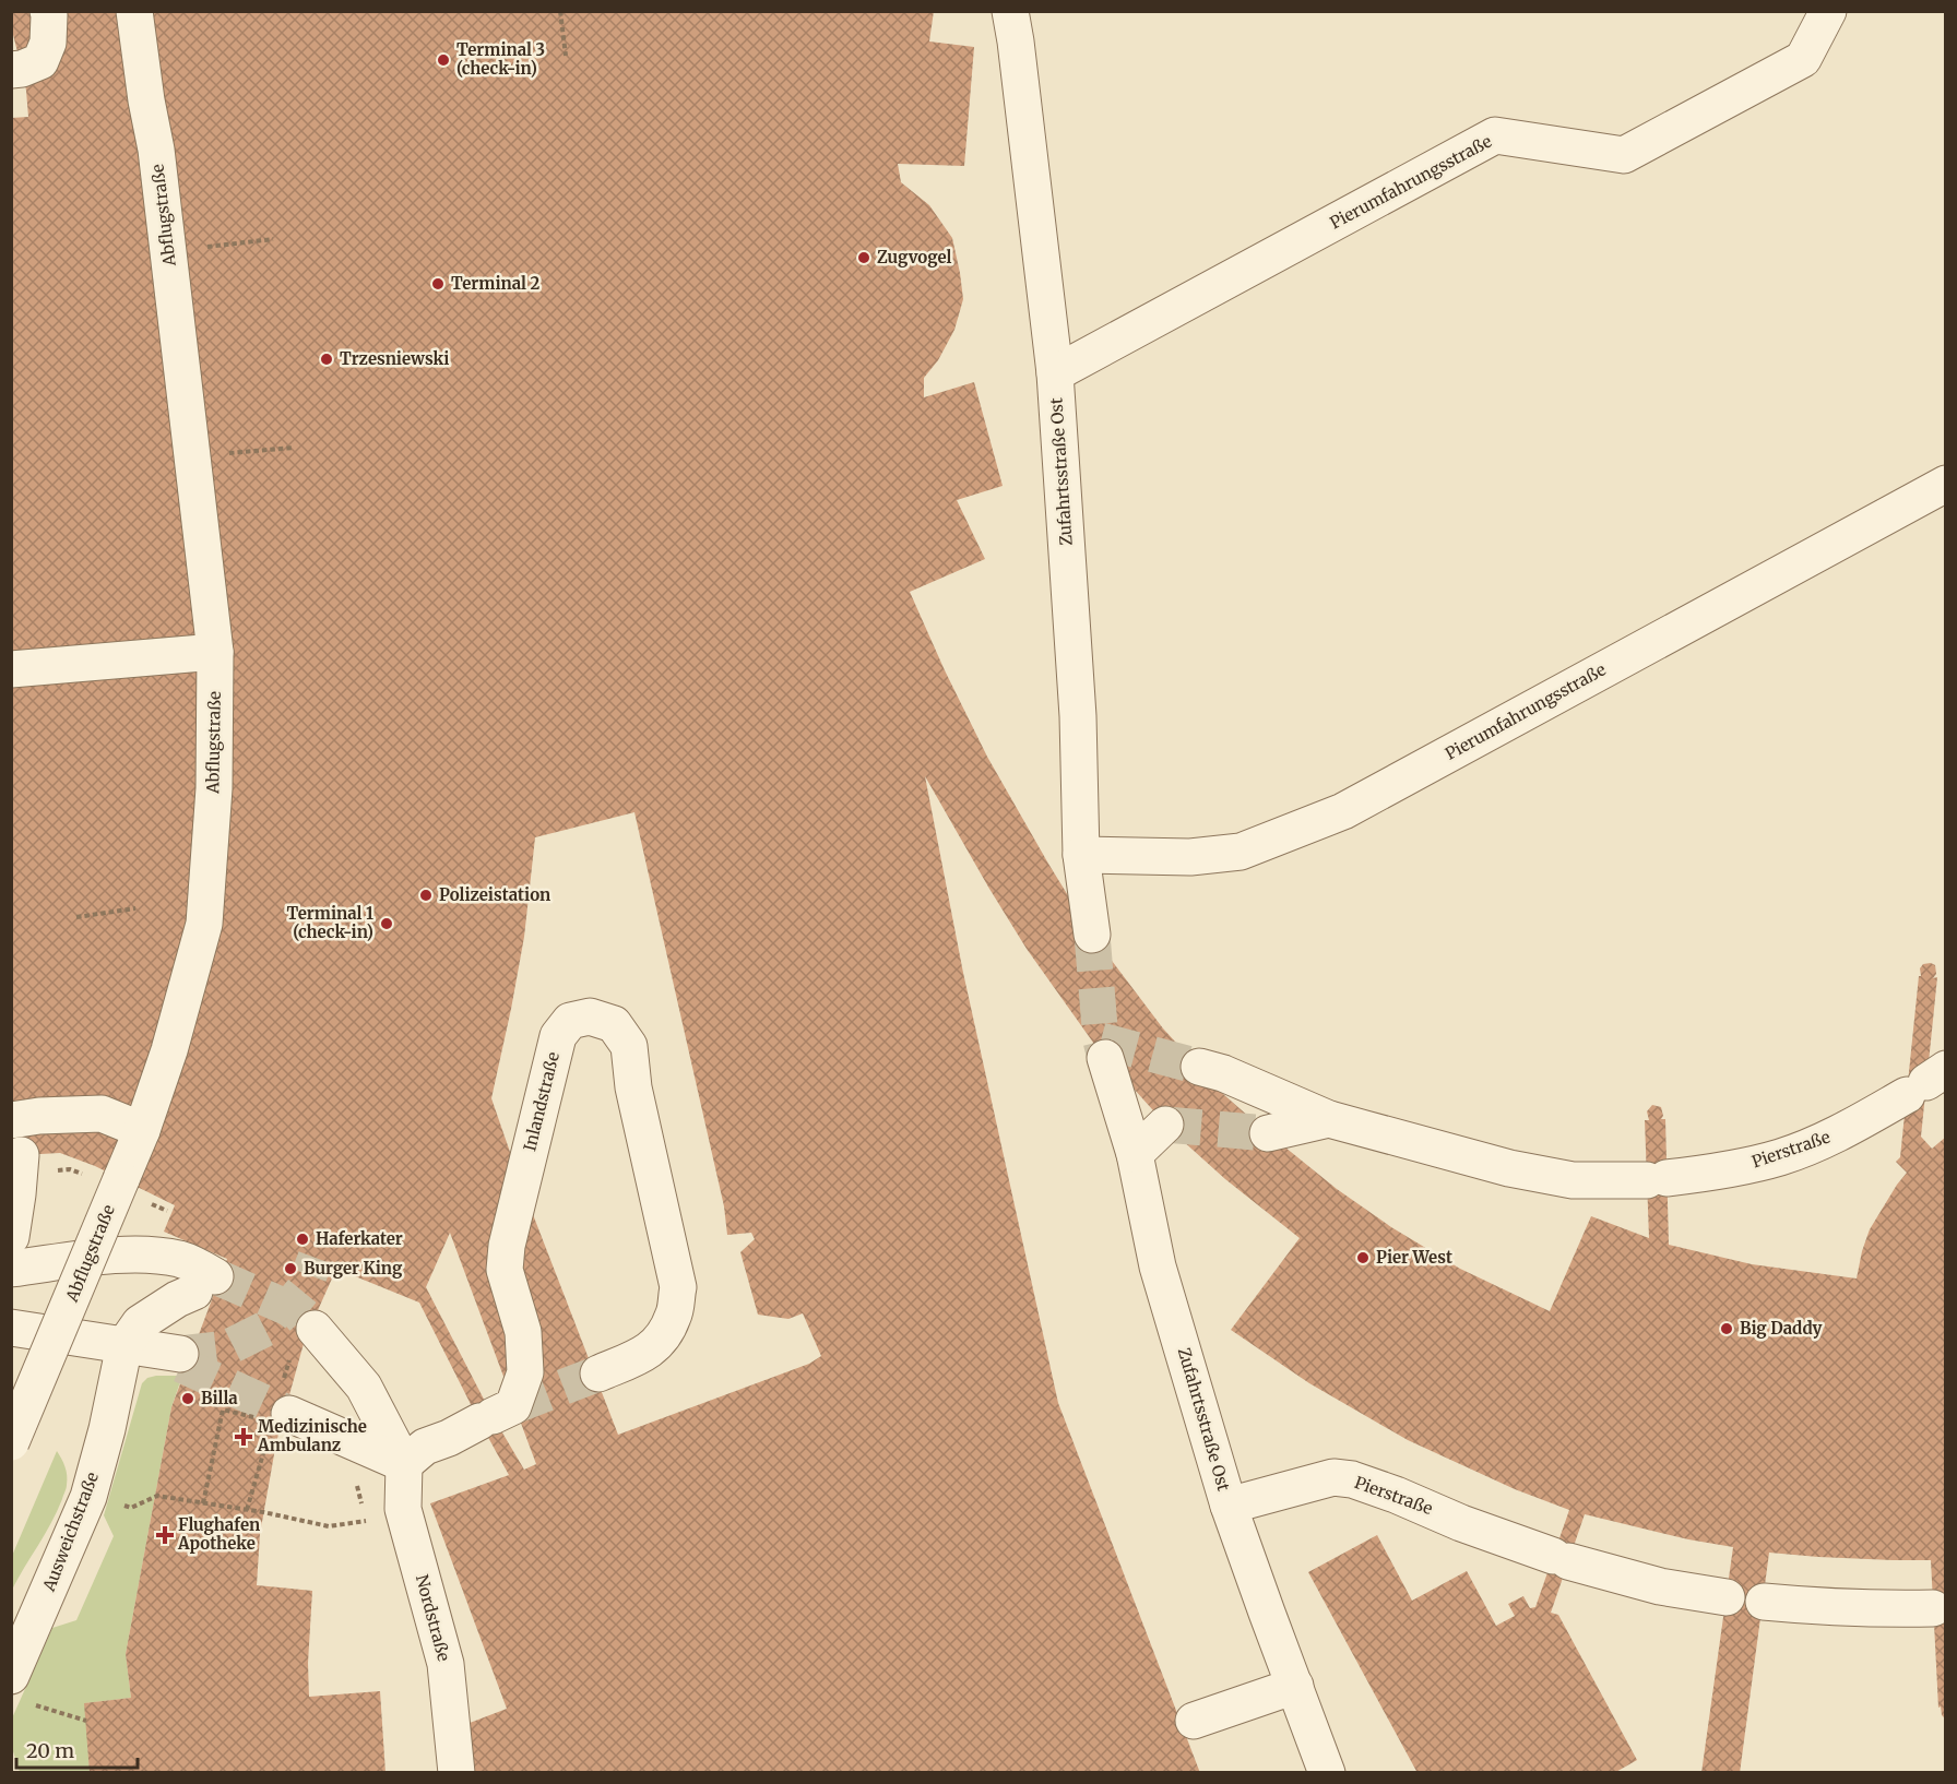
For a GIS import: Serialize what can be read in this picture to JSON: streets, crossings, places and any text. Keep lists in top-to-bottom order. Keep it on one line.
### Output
{"streets":{"street":["Pierumfahrungsstraße","Abflugstraße","Zufahrtsstraße Ost","Inlandstraße","Pierstraße","Ausweichstraße","Nordstraße"]},"crossings":[["Pierumfahrungsstraße","Zufahrtsstraße Ost"],["Zufahrtsstraße Ost","Pierstraße"],["Inlandstraße","Nordstraße"]],"places":{"other":["Terminal 3 (check-in)","Zugvogel","Terminal 2","Trzesniewski","Polizeistation","Terminal 1 (check-in)","Haferkater","Pier West","Burger King","Big Daddy","Billa"],"health":["Medizinische Ambulanz","Flughafen Apotheke"]},"scale_bar":"20 m"}
